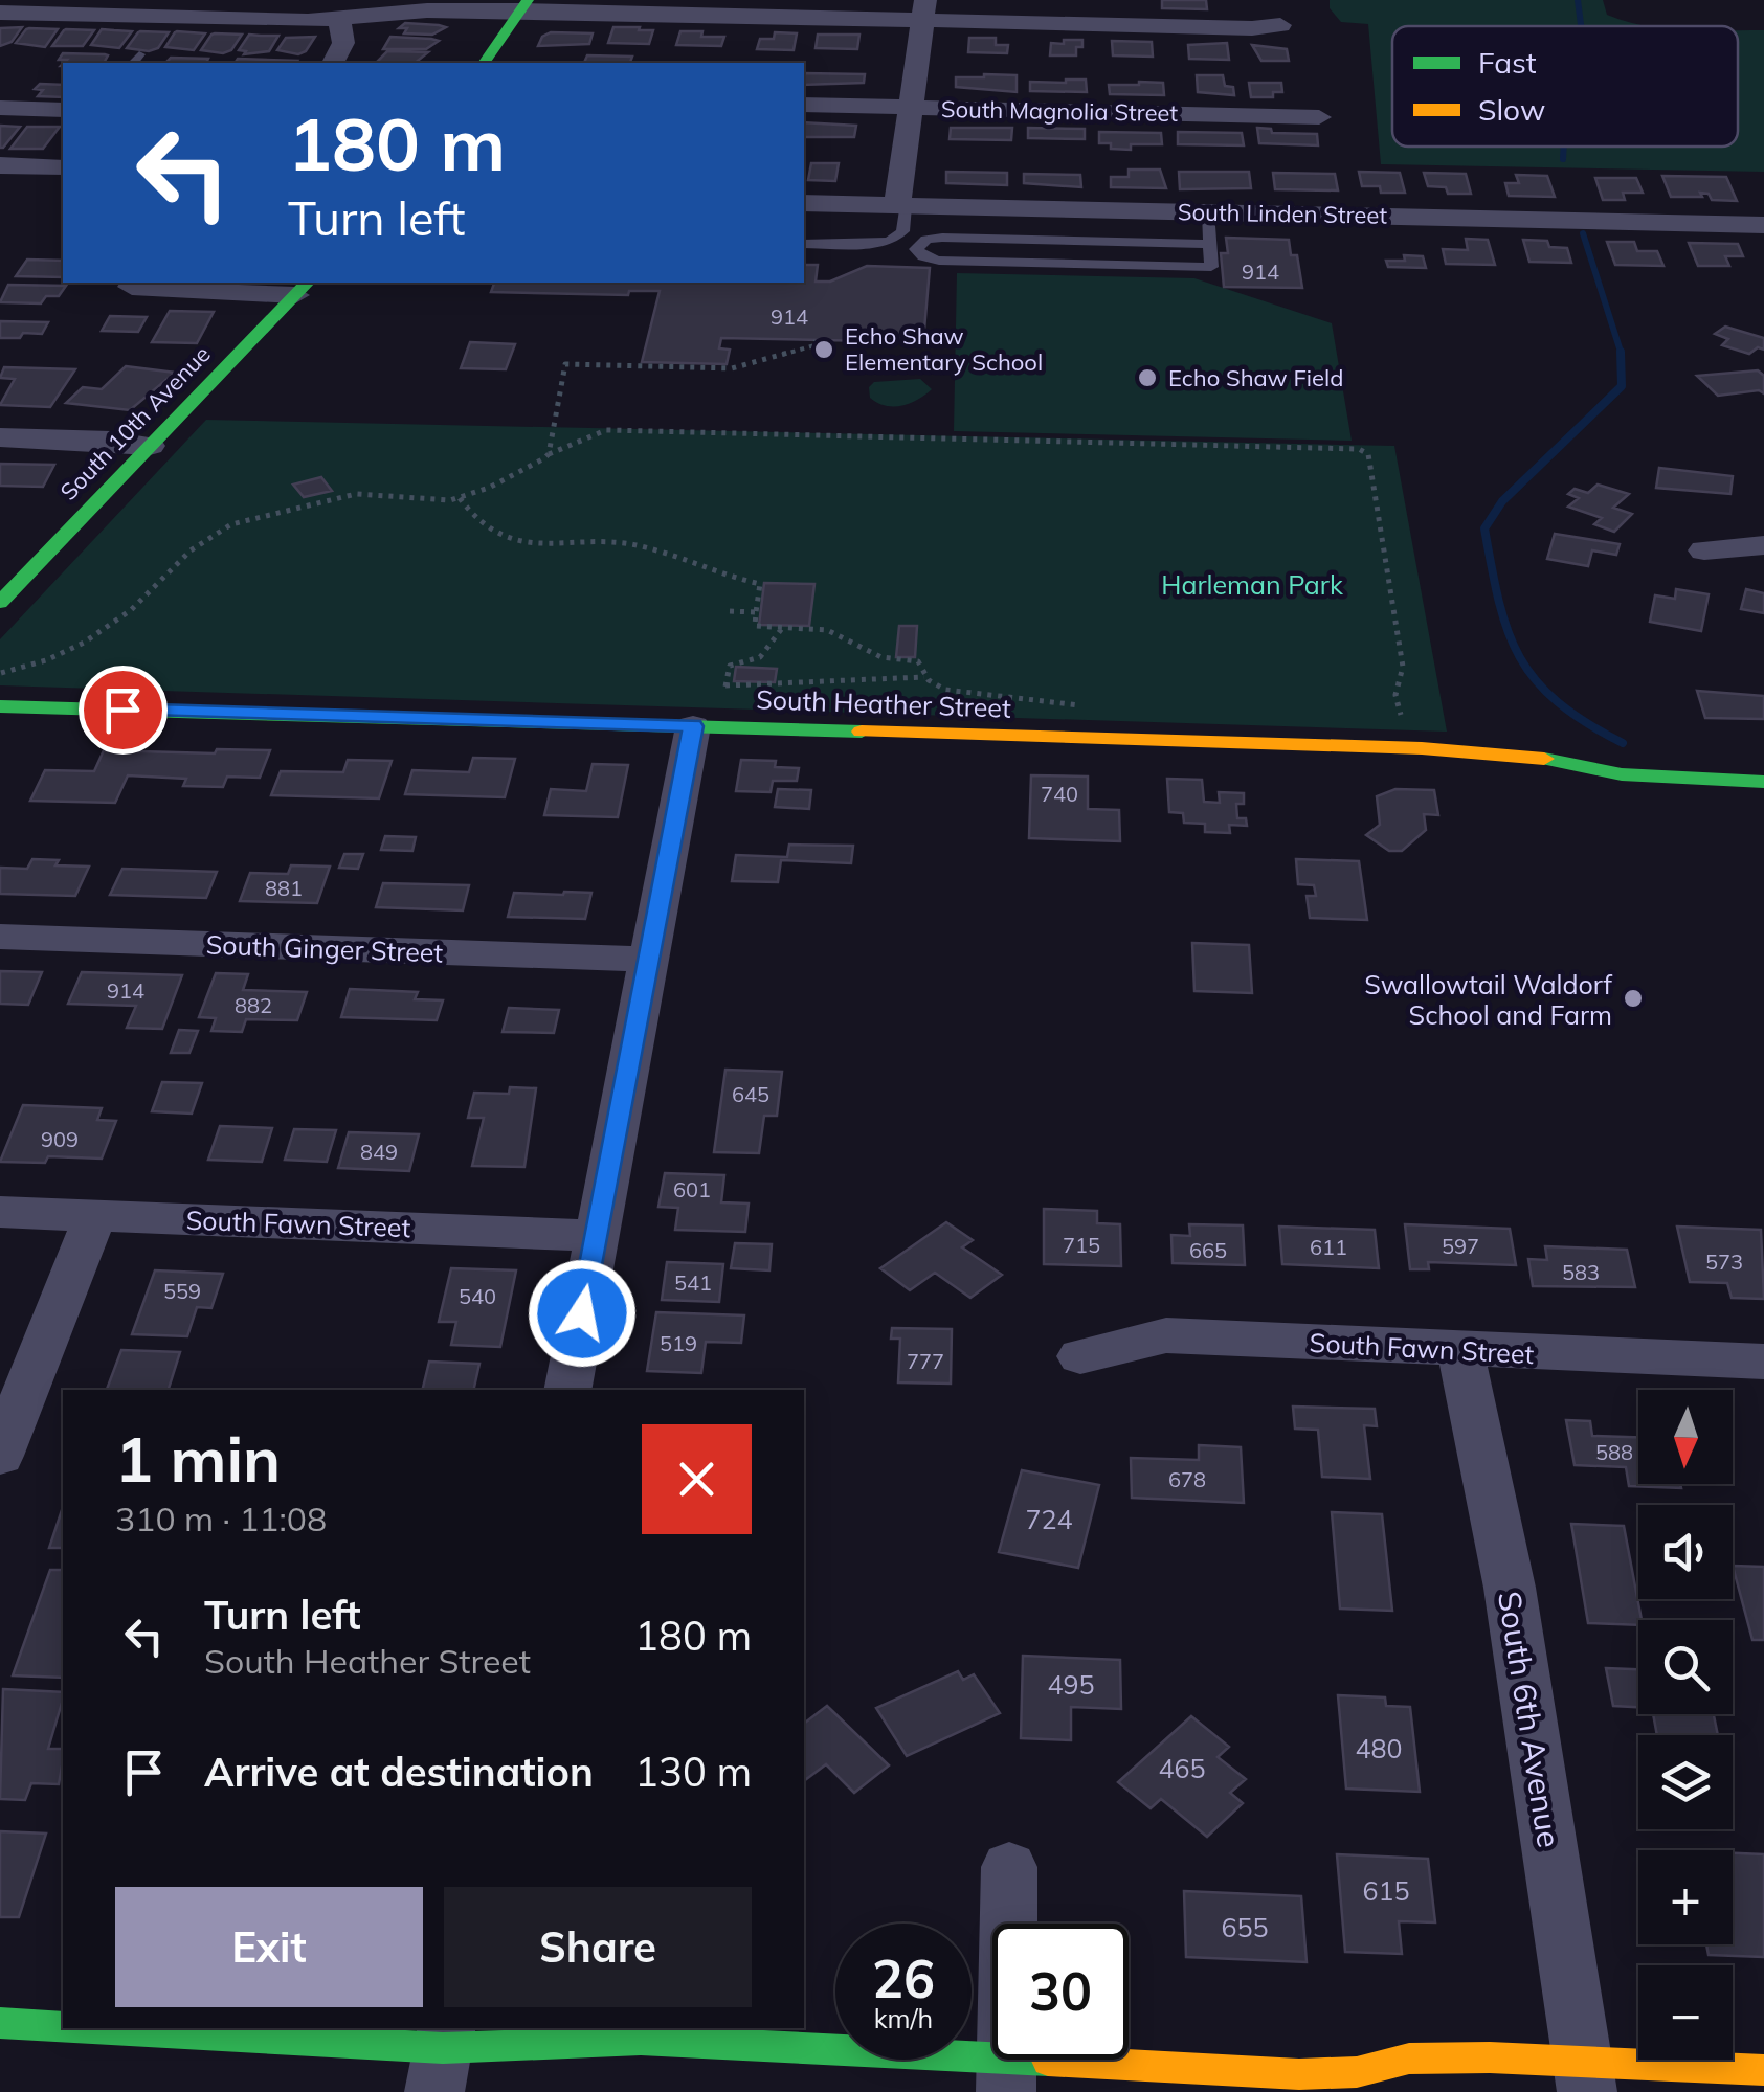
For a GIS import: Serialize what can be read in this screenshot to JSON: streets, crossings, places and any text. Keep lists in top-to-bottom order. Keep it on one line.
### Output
{"streets":{"street":["South Magnolia Street","South Linden Street","South 10th Avenue","South Heather Street","South Ginger Street","South Fawn Street","South 6th Avenue"]},"crossings":[["South Fawn Street","South 6th Avenue"]],"parks":["Harleman Park"],"places":["Echo Shaw Elementary School","Echo Shaw Field","Swallowtail Waldorf School and Farm"],"house_numbers":["914","914","740","881","914","882","645","909","849","601","715","597","611","665","573","583","541","559","540","519","777","588","678","724","495","480","465","615","655"],"legend":["Fast","Slow"],"north":"bottom","page":{"turn":["180 m","Turn left"],"map_buttons":["+","−"],"heading":["1 min","310 m · 11:08"],"list":[{"name":"Turn left","note":"South Heather Street","value":"180 m"},{"name":"Arrive at destination","value":"130 m"}],"buttons":["Exit","Share"],"speed":"26 km/h","limit":"30"}}
